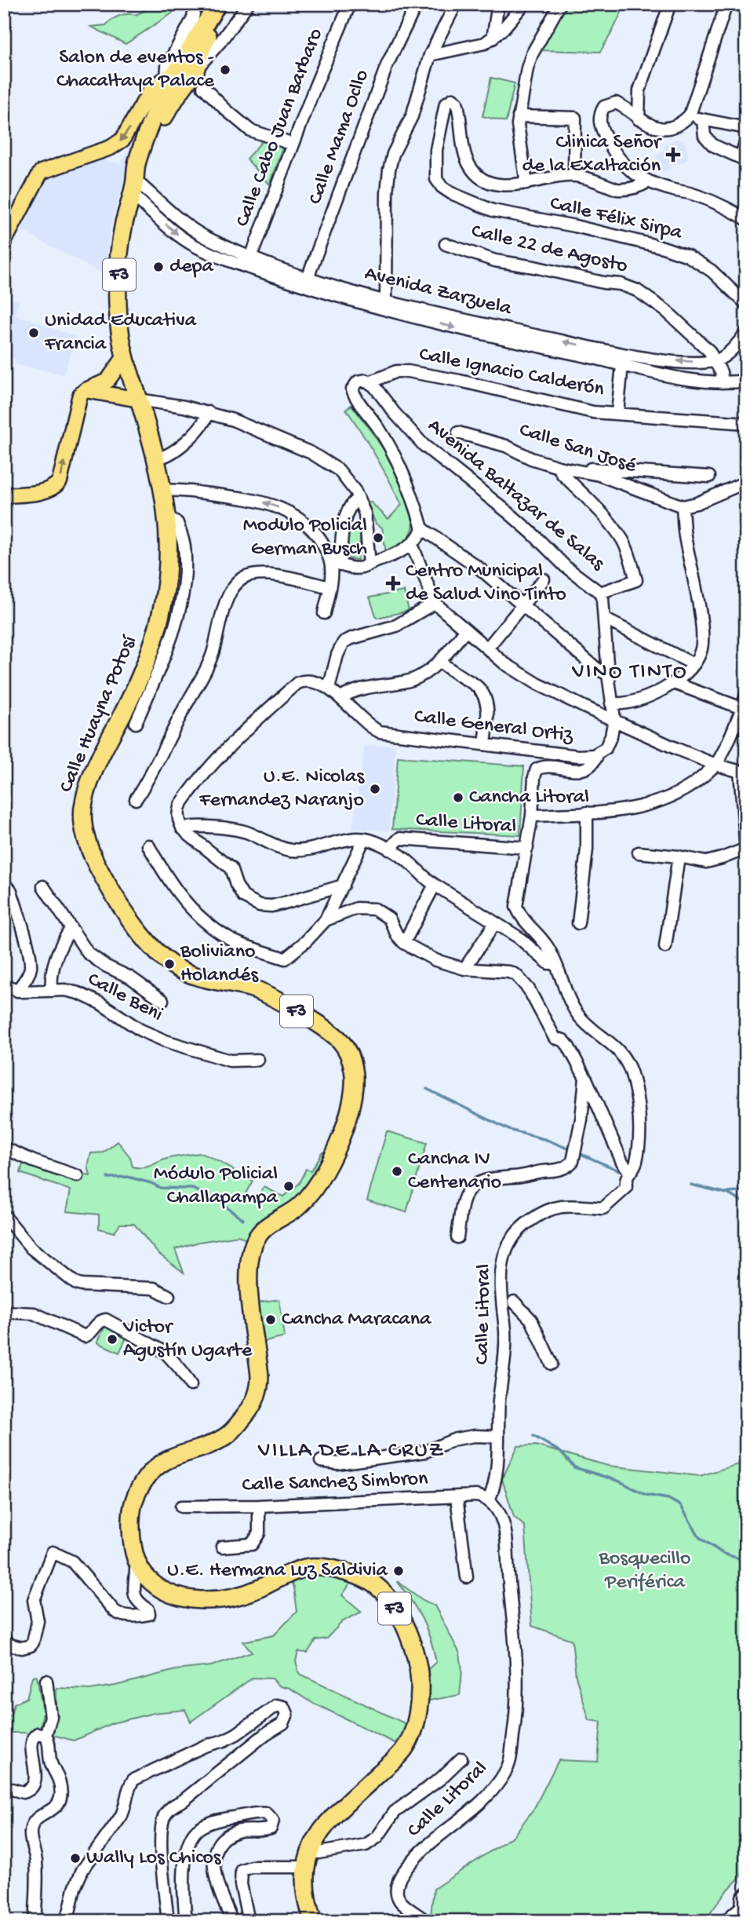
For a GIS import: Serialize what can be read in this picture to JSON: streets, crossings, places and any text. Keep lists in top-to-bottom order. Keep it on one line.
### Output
{"streets":{"highway":["F3","Calle Huayna Potosí"],"street":["Calle Cabo Juan Barbaro","Calle Mama Ocllo","Calle Félix Sirpa","Calle 22 de Agosto","Avenida Zarzuela","Calle Ignacio Calderón","Calle San José","Avenida Baltazar de Salas","Calle General Ortiz","Calle Litoral","Calle Beni","Calle Sanchez Simbron"]},"crossings":[["Calle Cabo Juan Barbaro","Avenida Zarzuela"],["Calle Mama Ocllo","Avenida Zarzuela"],["Calle 22 de Agosto","Avenida Zarzuela"],["F3","Calle Huayna Potosí"],["Avenida Zarzuela","Calle Huayna Potosí"],["Calle Ignacio Calderón","Avenida Baltazar de Salas"],["Avenida Baltazar de Salas","Calle General Ortiz"],["Calle Litoral","Calle Sanchez Simbron"]],"districts":["VINO TINTO","VILLA DE LA CRUZ"],"parks":["Bosquecillo Periférica"],"places":{"other":["Salon de eventos - Chacaltaya Palace","depa","Unidad Educativa Francia","Modulo Policial German Busch","U.E. Nicolas Fernandez Naranjo","Cancha Litoral","Boliviano Holandés","Cancha IV Centenario","Módulo Policial Challapampa","Cancha Maracana","Victor Agustín Ugarte","U.E. Hermana Luz Saldivia","Wally Los Chicos"],"health":["Clinica Señor de la Exaltación","Centro Municipal de Salud Vino Tinto"]}}
